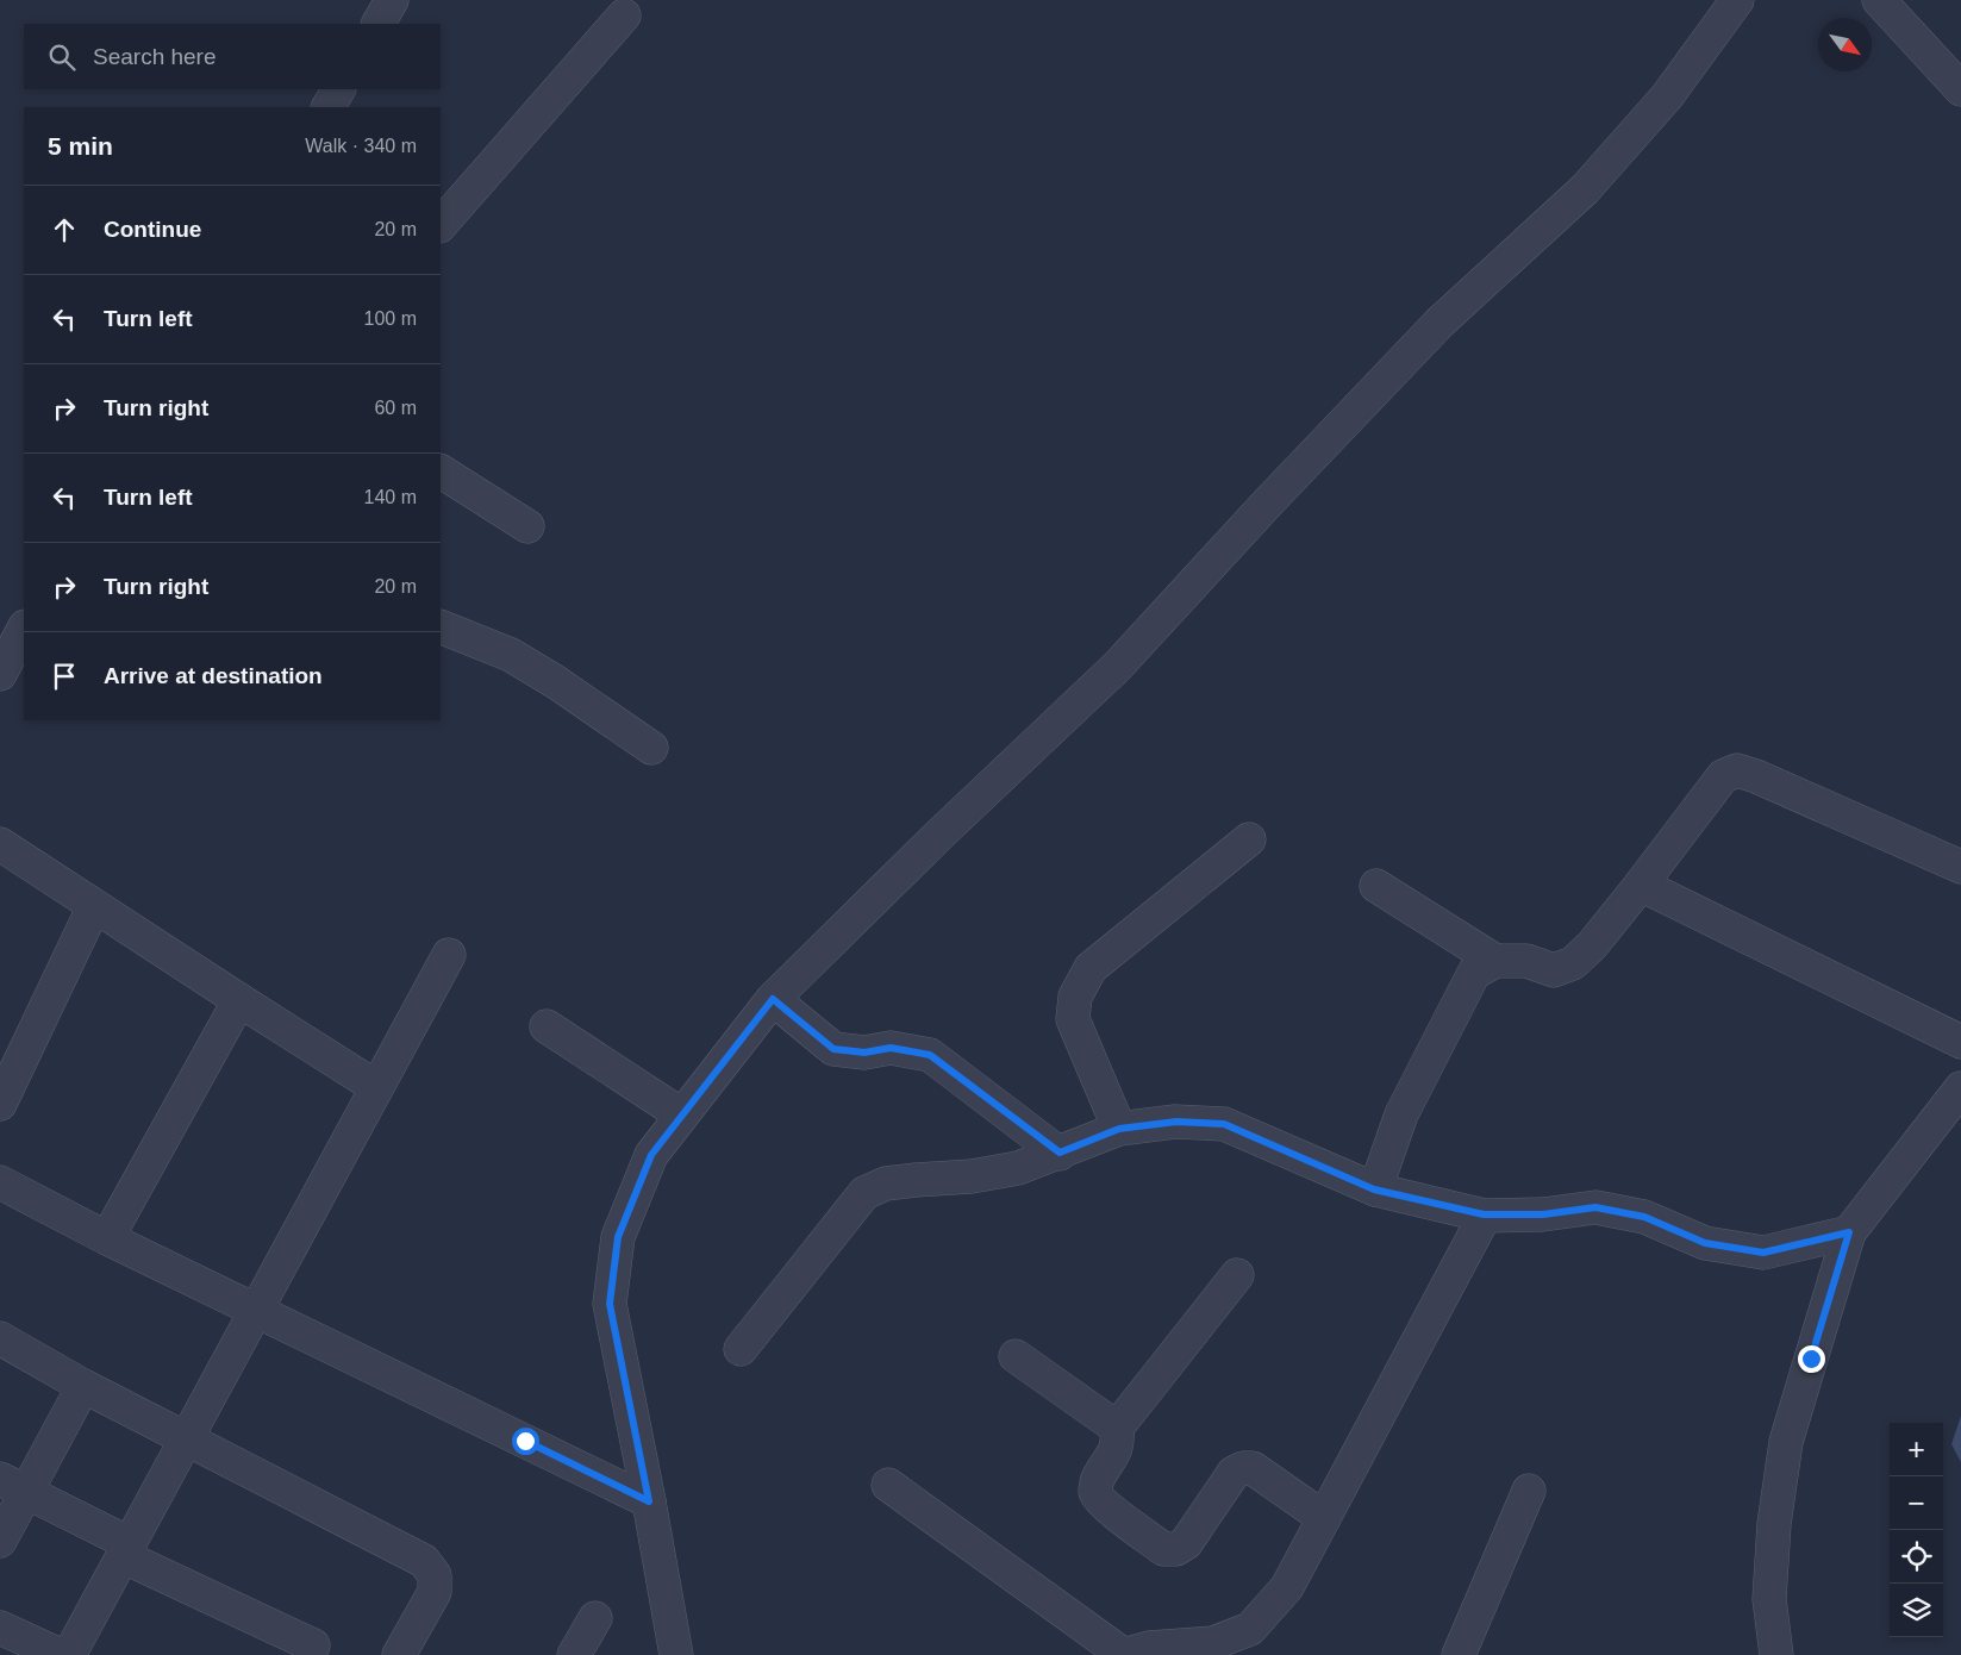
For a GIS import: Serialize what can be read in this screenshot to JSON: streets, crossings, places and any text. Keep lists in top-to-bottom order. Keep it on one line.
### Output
{"north":"bottom right","page":{"search":"Search here","heading":["5 min","Walk · 340 m"],"list":[["Continue","20 m"],["Turn left","100 m"],["Turn right","60 m"],["Turn left","140 m"],["Turn right","20 m"],"Arrive at destination"],"map_buttons":["+","−"]}}
